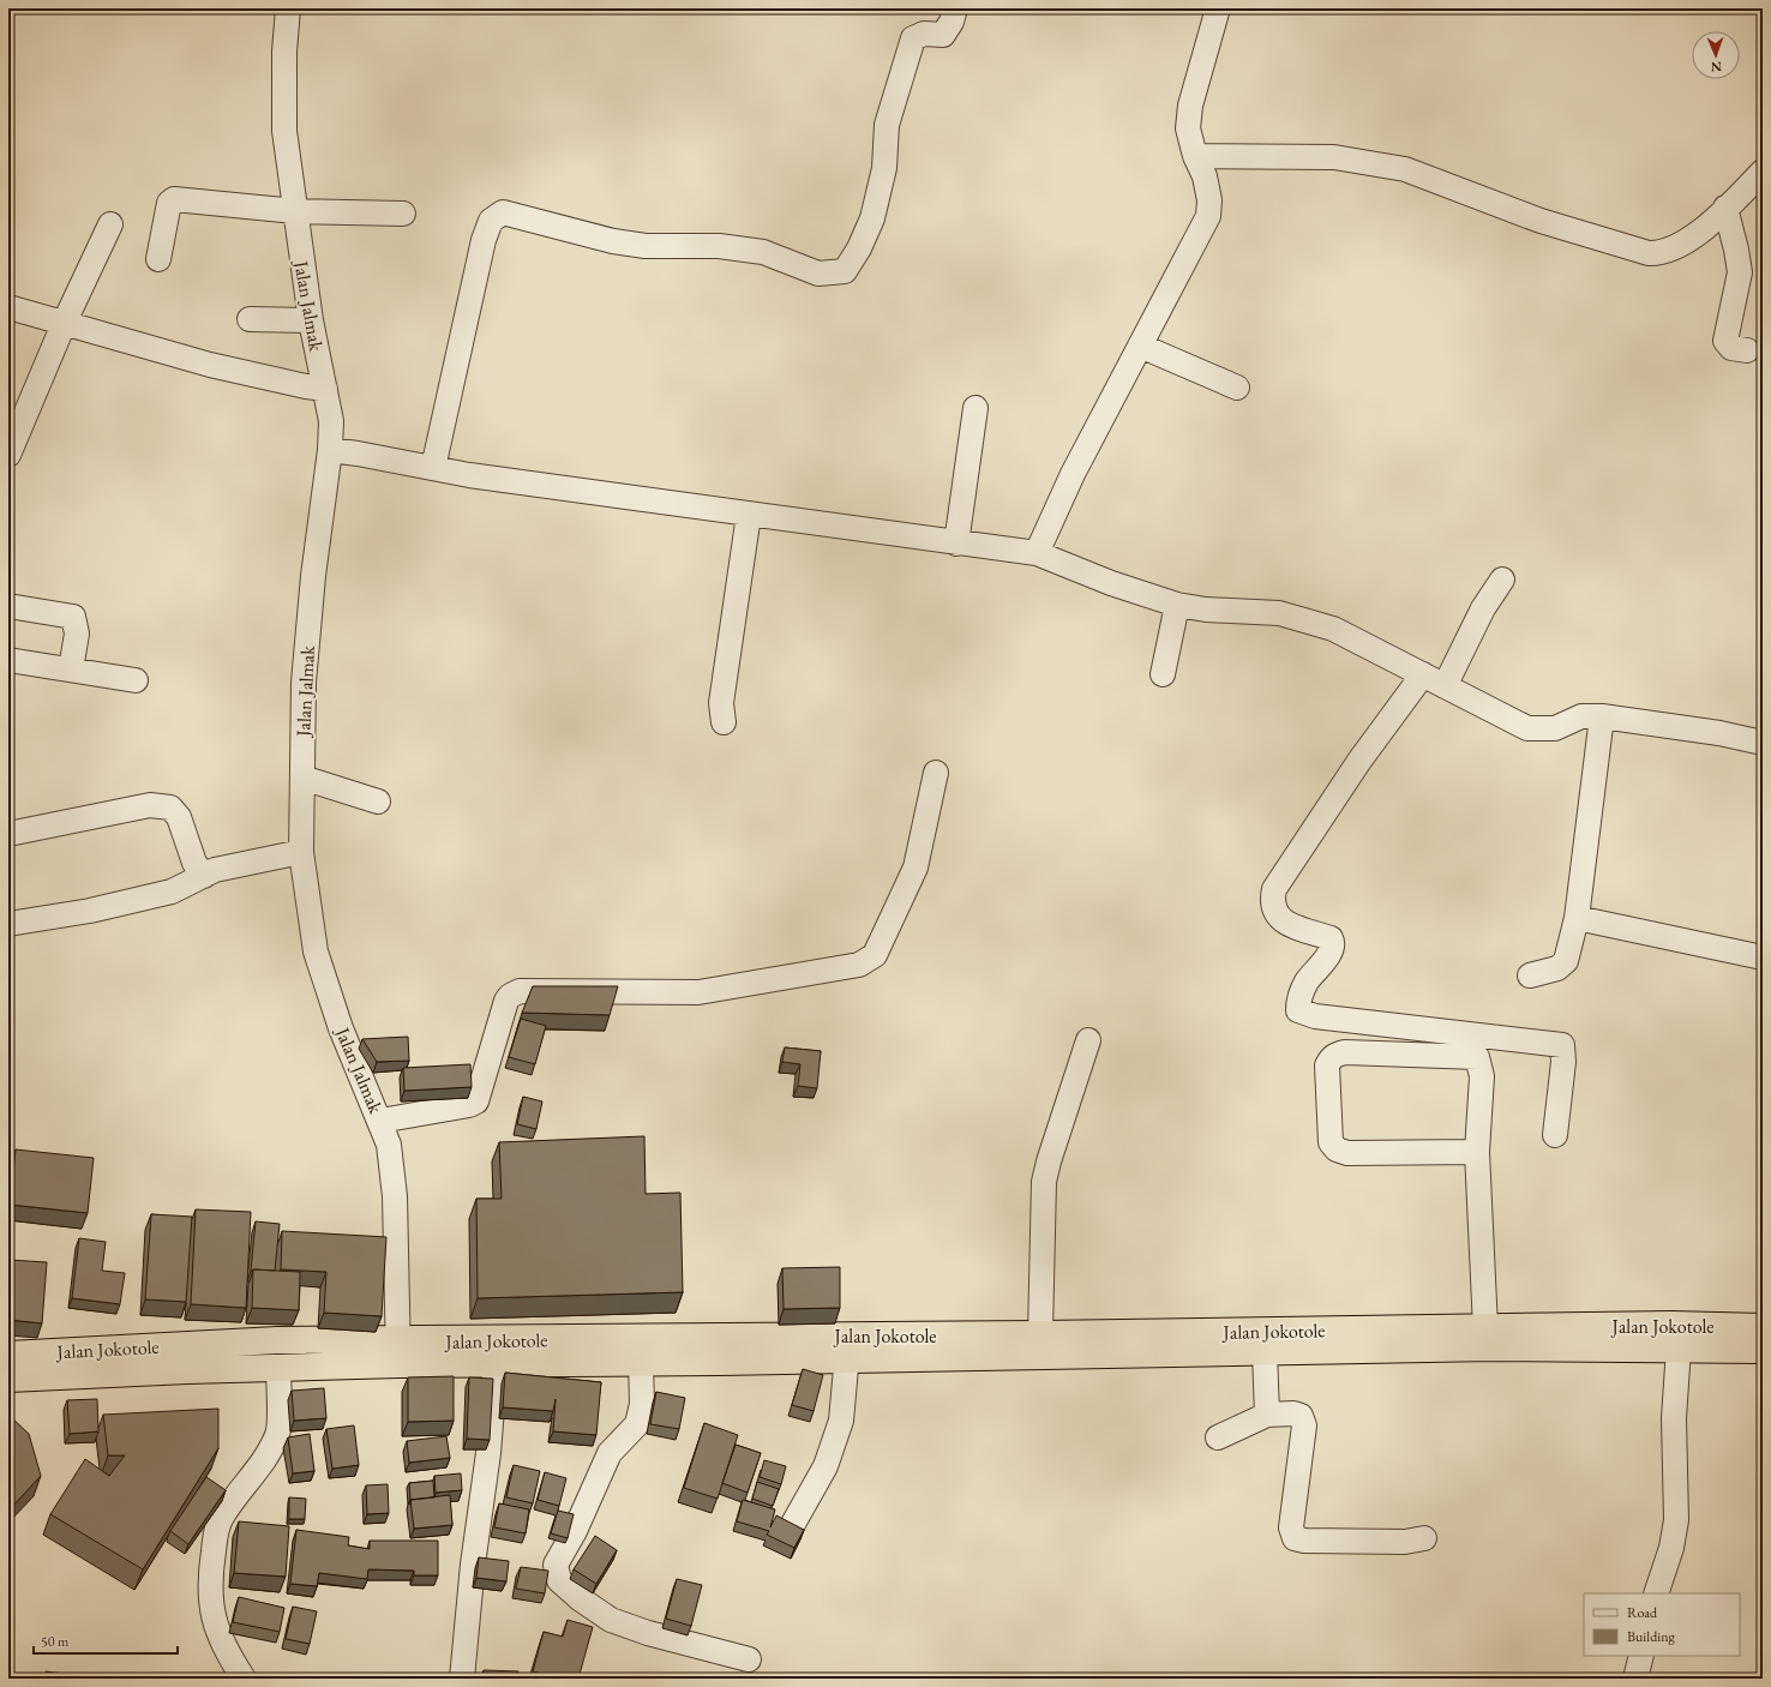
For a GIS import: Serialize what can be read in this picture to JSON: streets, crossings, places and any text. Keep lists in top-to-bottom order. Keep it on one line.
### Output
{"streets":{"highway":["Jalan Jokotole"],"street":["Jalan Jalmak"]},"crossings":[["Jalan Jalmak","Jalan Jokotole"]],"legend":["Road","Building"],"scale_bar":"50 m","north":"bottom"}
